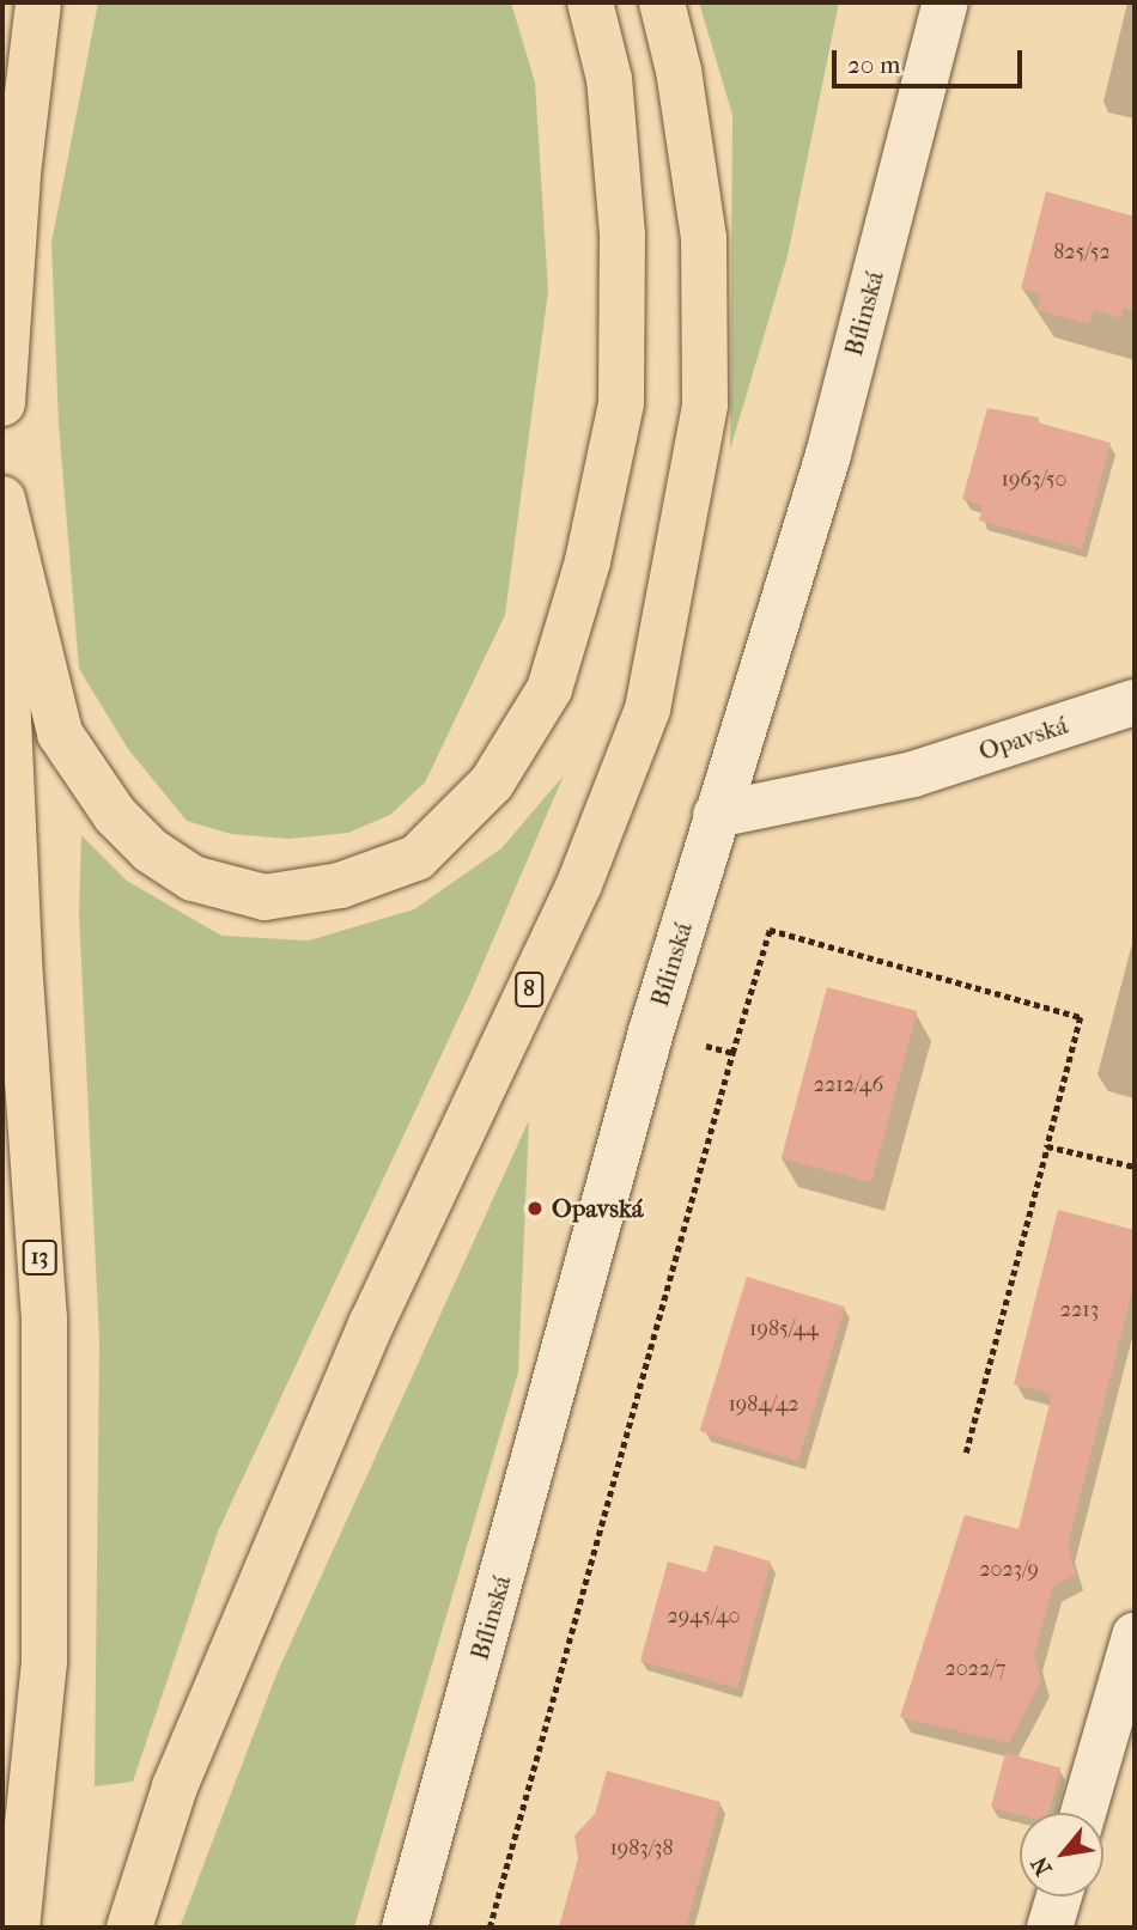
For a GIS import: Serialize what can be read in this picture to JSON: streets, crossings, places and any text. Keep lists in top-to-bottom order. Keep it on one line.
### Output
{"streets":{"highway":["8","13"],"street":["Bílinská","Opavská"]},"crossings":[["Bílinská","Opavská"]],"places":["Opavská"],"house_numbers":["825/52","1963/50","2212/46","2213","1985/44","1984/42","2023/9","2945/40","2022/7","1983/38"],"scale_bar":"20 m","north":"bottom left"}
